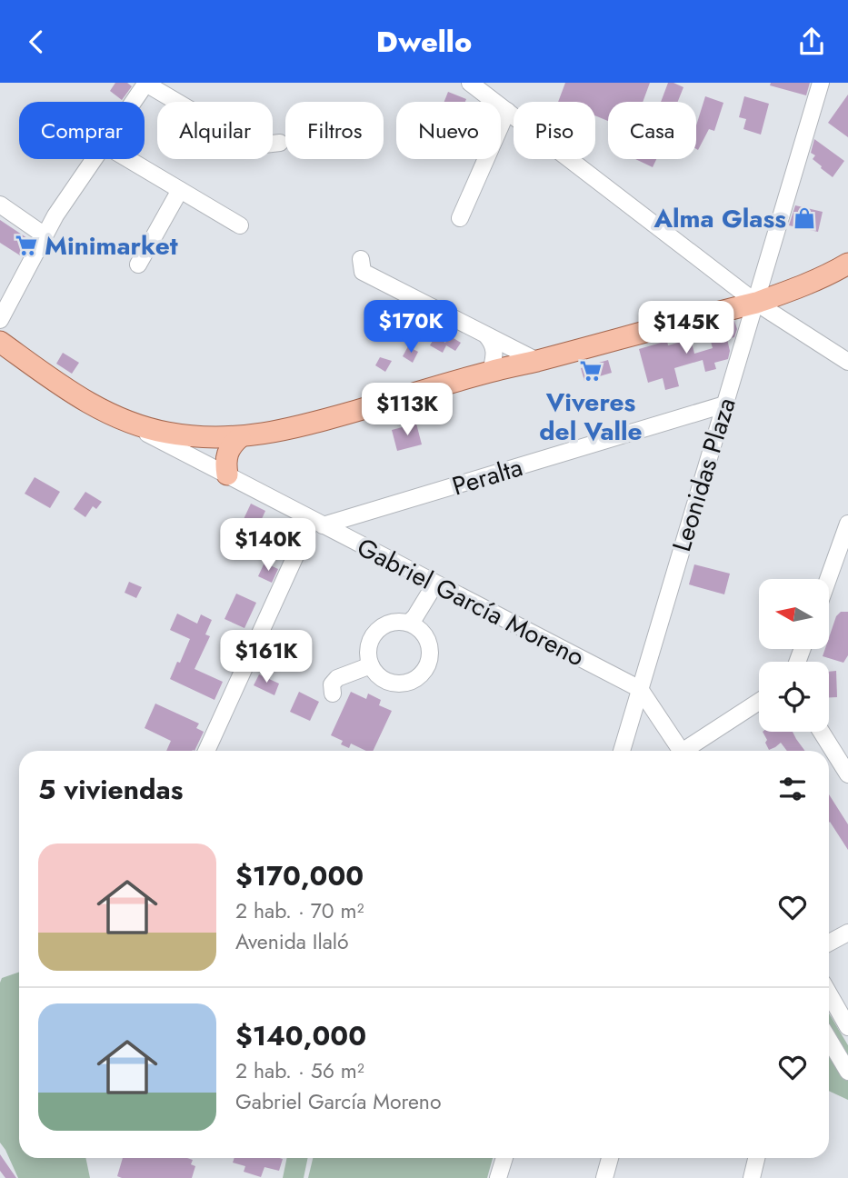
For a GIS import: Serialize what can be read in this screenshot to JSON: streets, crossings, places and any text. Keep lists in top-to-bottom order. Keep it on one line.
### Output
{"streets":{"main road":["Gabriel García Moreno"],"street":["Leonidas Plaza","Peralta"]},"crossings":[["Leonidas Plaza","Peralta"],["Leonidas Plaza","Gabriel García Moreno"],["Peralta","Gabriel García Moreno"]],"places":{"shop":["Alma Glass"],"supermarket":["Minimarket","Viveres del Valle"]},"north":"left","page":{"header":"Dwello","chip":["Comprar","Alquilar","Filtros","Nuevo","Piso","Casa"],"price":["$170K","$145K","$113K","$140K","$161K"],"heading":"5 viviendas","list":[{"name":"$170,000","note":"2 hab. · 70 m² · Avenida Ilaló"},{"name":"$140,000","note":"2 hab. · 56 m² · Gabriel García Moreno"}]}}
